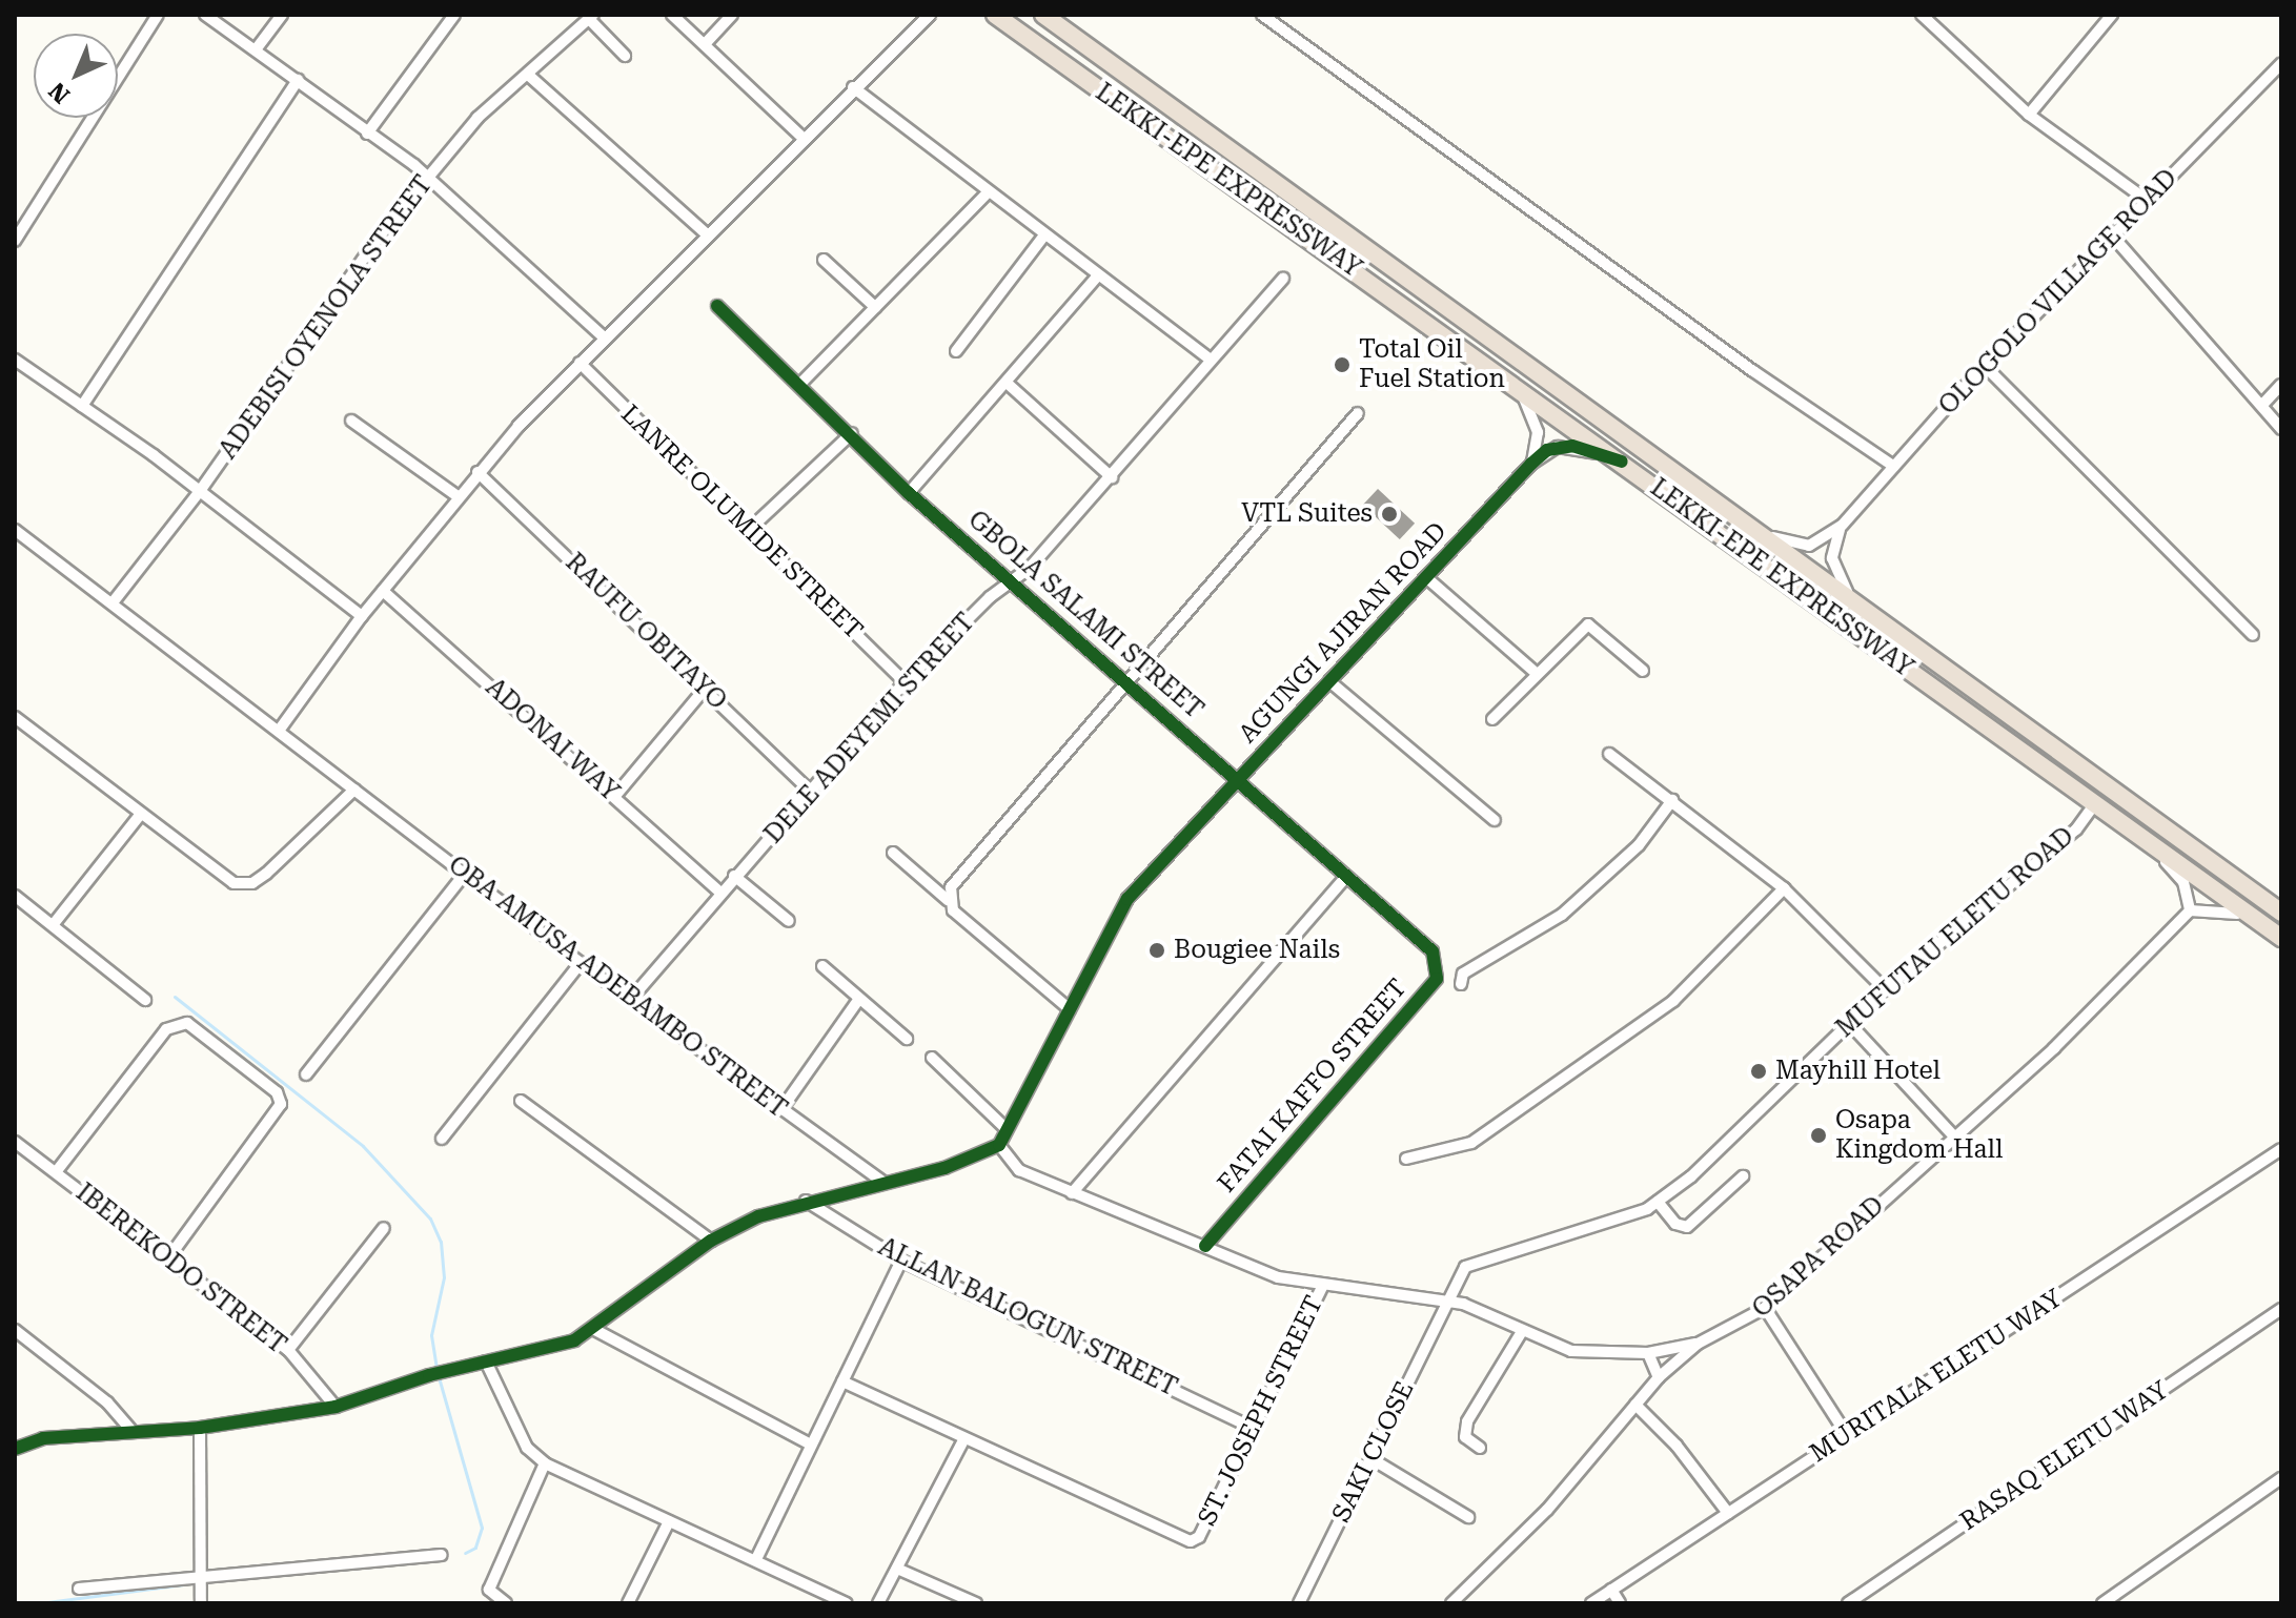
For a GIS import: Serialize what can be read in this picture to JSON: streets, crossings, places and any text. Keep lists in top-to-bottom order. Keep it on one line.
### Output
{"streets":{"highway":["LEKKI-EPE EXPRESSWAY"],"street":["OLOGOLO VILLAGE ROAD","ADEBISI OYENOLA STREET","LANRE OLUMIDE STREET","GBOLA SALAMI STREET","RAUFU OBITAYO","AGUNGI AJIRAN ROAD","DELE ADEYEMI STREET","ADONAI WAY","MUFUTAU ELETU ROAD","OBA AMUSA ADEBAMBO STREET","FATAI KAFFO STREET","OSAPA ROAD","IBEREKODO STREET","ALLAN BALOGUN STREET","MURITALA ELETU WAY","ST. JOSEPH STREET","SAKI CLOSE","RASAQ ELETU WAY"]},"crossings":[["LEKKI-EPE EXPRESSWAY","MUFUTAU ELETU ROAD"],["ADEBISI OYENOLA STREET","OBA AMUSA ADEBAMBO STREET"],["LANRE OLUMIDE STREET","DELE ADEYEMI STREET"],["GBOLA SALAMI STREET","AGUNGI AJIRAN ROAD"],["GBOLA SALAMI STREET","DELE ADEYEMI STREET"],["GBOLA SALAMI STREET","FATAI KAFFO STREET"],["RAUFU OBITAYO","DELE ADEYEMI STREET"],["DELE ADEYEMI STREET","ADONAI WAY"],["DELE ADEYEMI STREET","OBA AMUSA ADEBAMBO STREET"],["MUFUTAU ELETU ROAD","SAKI CLOSE"],["ALLAN BALOGUN STREET","ST. JOSEPH STREET"]],"places":["Total Oil Fuel Station","VTL Suites","Bougiee Nails","Mayhill Hotel","Osapa Kingdom Hall"],"north":"bottom left"}
